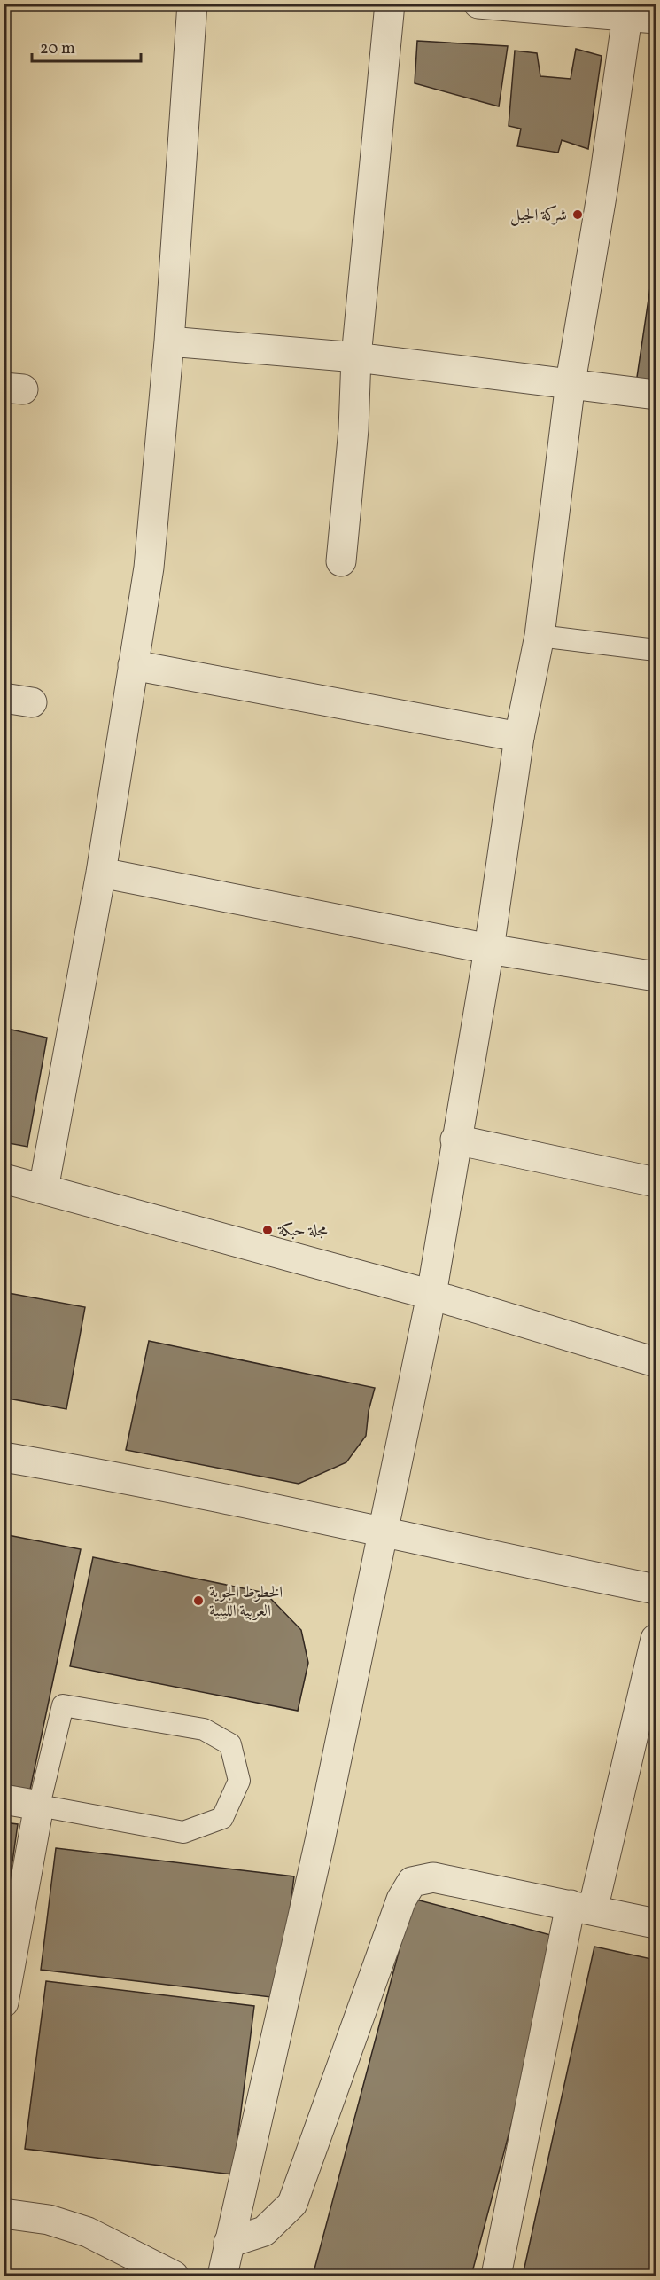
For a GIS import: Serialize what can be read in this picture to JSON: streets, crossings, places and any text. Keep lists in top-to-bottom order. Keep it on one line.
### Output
{"places":["شركة الجيل","مجلة حبكة","الخطوط الجوية العربية الليبية"],"scale_bar":"20 m"}
